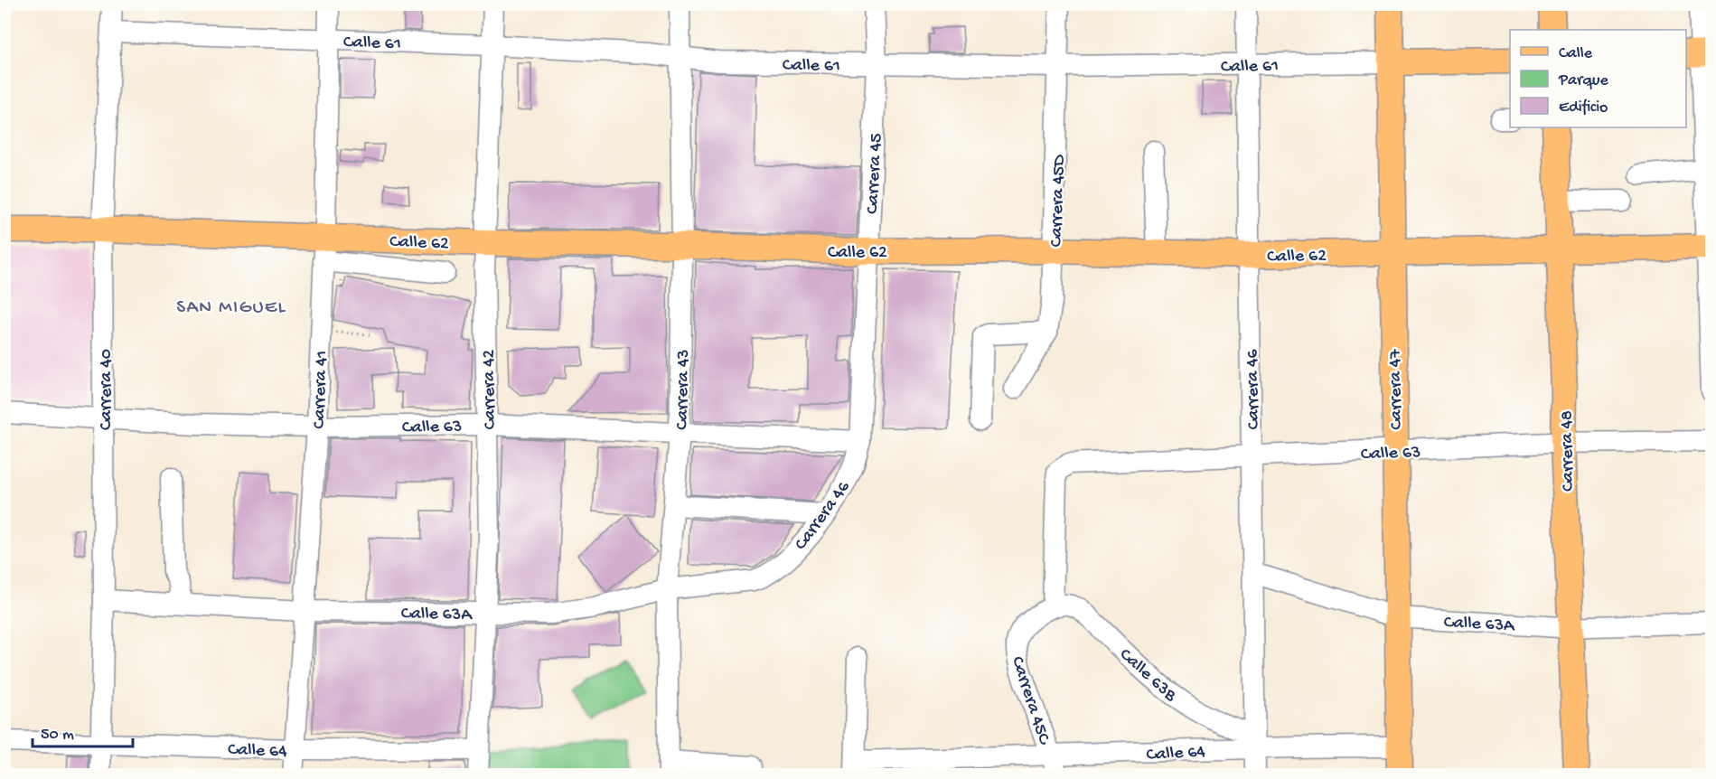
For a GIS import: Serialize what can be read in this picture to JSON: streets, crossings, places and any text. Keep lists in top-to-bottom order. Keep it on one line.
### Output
{"streets":{"main road":["Calle 61","Calle 62","Carrera 47","Carrera 48"],"street":["Carrera 45","Carrera 45D","Carrera 40","Carrera 41","Carrera 42","Carrera 43","Carrera 46","Calle 63","Calle 63A","Calle 63B","Carrera 45C","Calle 64"]},"crossings":[["Calle 61","Carrera 45"],["Calle 61","Carrera 45D"],["Calle 61","Carrera 40"],["Calle 61","Carrera 41"],["Calle 61","Carrera 42"],["Calle 61","Carrera 43"],["Calle 61","Carrera 46"],["Calle 61","Carrera 47"],["Carrera 45","Calle 62"],["Carrera 45","Carrera 46"],["Carrera 45","Calle 63"],["Carrera 45D","Calle 62"],["Calle 62","Carrera 40"],["Calle 62","Carrera 41"],["Calle 62","Carrera 42"],["Calle 62","Carrera 43"],["Calle 62","Carrera 46"],["Calle 62","Carrera 47"],["Calle 62","Carrera 48"],["Carrera 40","Calle 63"],["Carrera 40","Calle 63A"],["Carrera 40","Calle 64"],["Carrera 41","Calle 63"],["Carrera 41","Calle 63A"],["Carrera 41","Calle 64"],["Carrera 42","Calle 63"],["Carrera 42","Calle 63A"],["Carrera 42","Calle 64"],["Carrera 43","Calle 63"],["Carrera 43","Calle 63A"],["Carrera 46","Calle 63"],["Carrera 46","Calle 63A"],["Carrera 46","Calle 63B"],["Carrera 46","Calle 64"],["Carrera 47","Calle 63"],["Carrera 47","Calle 63A"],["Carrera 47","Calle 64"],["Calle 63","Carrera 48"],["Calle 63","Calle 63B"],["Calle 63","Carrera 45C"],["Carrera 48","Calle 63A"],["Calle 63B","Carrera 45C"],["Calle 63B","Calle 64"],["Carrera 45C","Calle 64"]],"districts":["SAN MIGUEL"],"legend":["Calle","Parque","Edificio"],"scale_bar":"50 m"}
